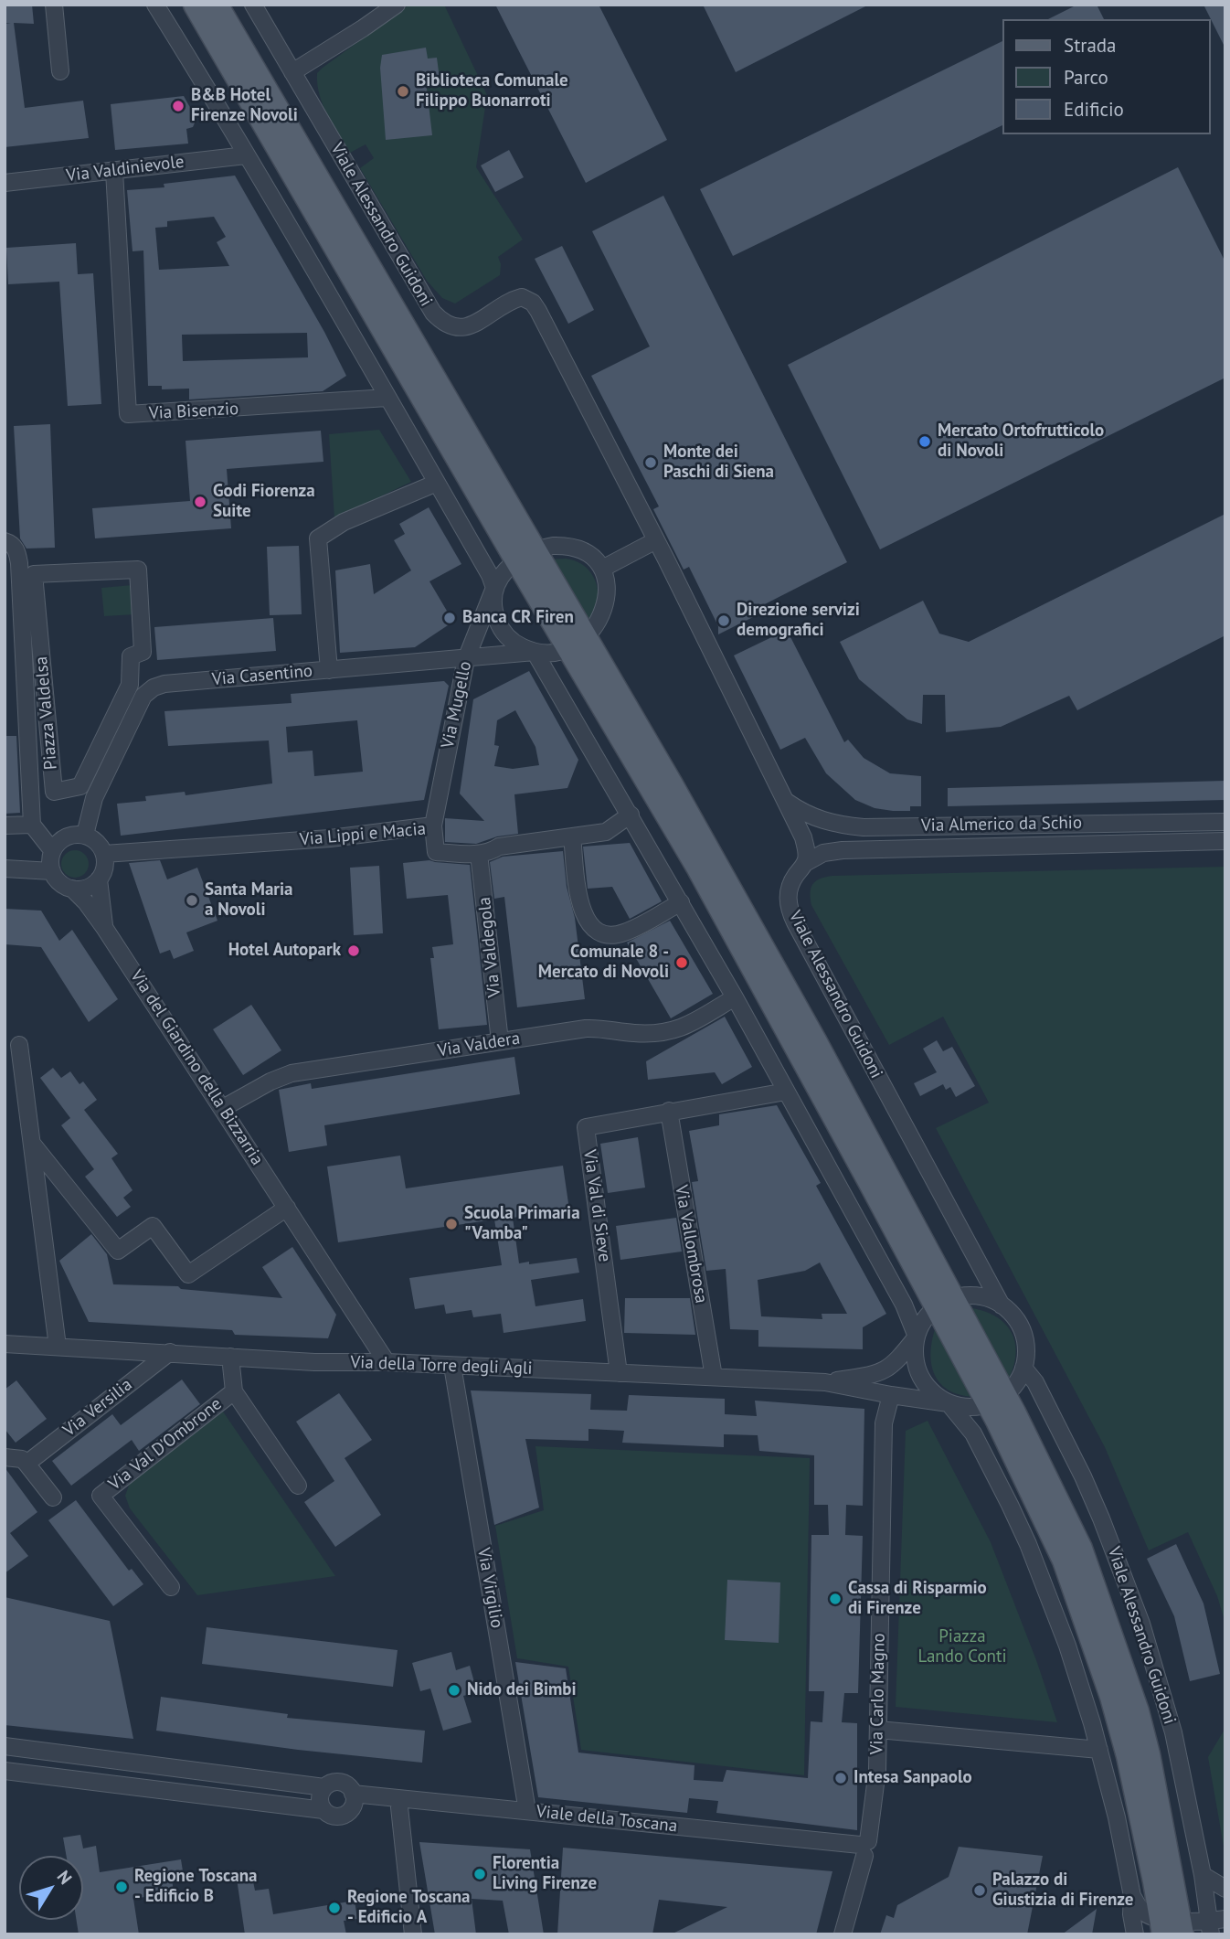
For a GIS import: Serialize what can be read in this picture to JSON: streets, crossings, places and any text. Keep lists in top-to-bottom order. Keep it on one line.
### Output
{"streets":{"main road":["Viale Alessandro Guidoni"],"street":["Via Valdinievole","Via Bisenzio","Via Casentino","Via Mugello","Piazza Valdelsa","Via Almerico da Schio","Via Lippi e Macia","Via Valdegola","Via Valdera","Via del Giardino della Bizzarria","Via Val di Sieve","Via Vallombrosa","Via della Torre degli Agli","Via Versilia","Via Val D'Ombrone","Via Virgilio","Via Carlo Magno","Viale della Toscana"]},"crossings":[["Via Valdinievole","Via Bisenzio"],["Viale Alessandro Guidoni","Via Almerico da Schio"],["Via Casentino","Via Mugello"],["Via Casentino","Via Lippi e Macia"],["Via Casentino","Via del Giardino della Bizzarria"],["Via Mugello","Via Lippi e Macia"],["Via Lippi e Macia","Via Valdegola"],["Via Lippi e Macia","Via del Giardino della Bizzarria"],["Via Valdegola","Via Valdera"],["Via Valdera","Via del Giardino della Bizzarria"],["Via del Giardino della Bizzarria","Via della Torre degli Agli"],["Via Val di Sieve","Via Vallombrosa"],["Via Val di Sieve","Via della Torre degli Agli"],["Via Vallombrosa","Via della Torre degli Agli"],["Via della Torre degli Agli","Via Versilia"],["Via della Torre degli Agli","Via Val D'Ombrone"],["Via della Torre degli Agli","Via Virgilio"],["Via della Torre degli Agli","Via Carlo Magno"],["Via Virgilio","Viale della Toscana"],["Via Carlo Magno","Viale della Toscana"]],"parks":["Piazza Lando Conti"],"places":["Biblioteca Comunale Filippo Buonarroti","B&B Hotel Firenze Novoli","Mercato Ortofrutticolo di Novoli","Monte dei Paschi di Siena","Godi Fiorenza Suite","Banca CR Firen","Direzione servizi demografici","Santa Maria a Novoli","Hotel Autopark","Comunale 8 - Mercato di Novoli","Scuola Primaria \"Vamba\"","Cassa di Risparmio di Firenze","Nido dei Bimbi","Intesa Sanpaolo","Florentia Living Firenze","Regione Toscana - Edificio B","Palazzo di Giustizia di Firenze","Regione Toscana - Edificio A"],"legend":["Strada","Parco","Edificio"],"north":"top right"}
